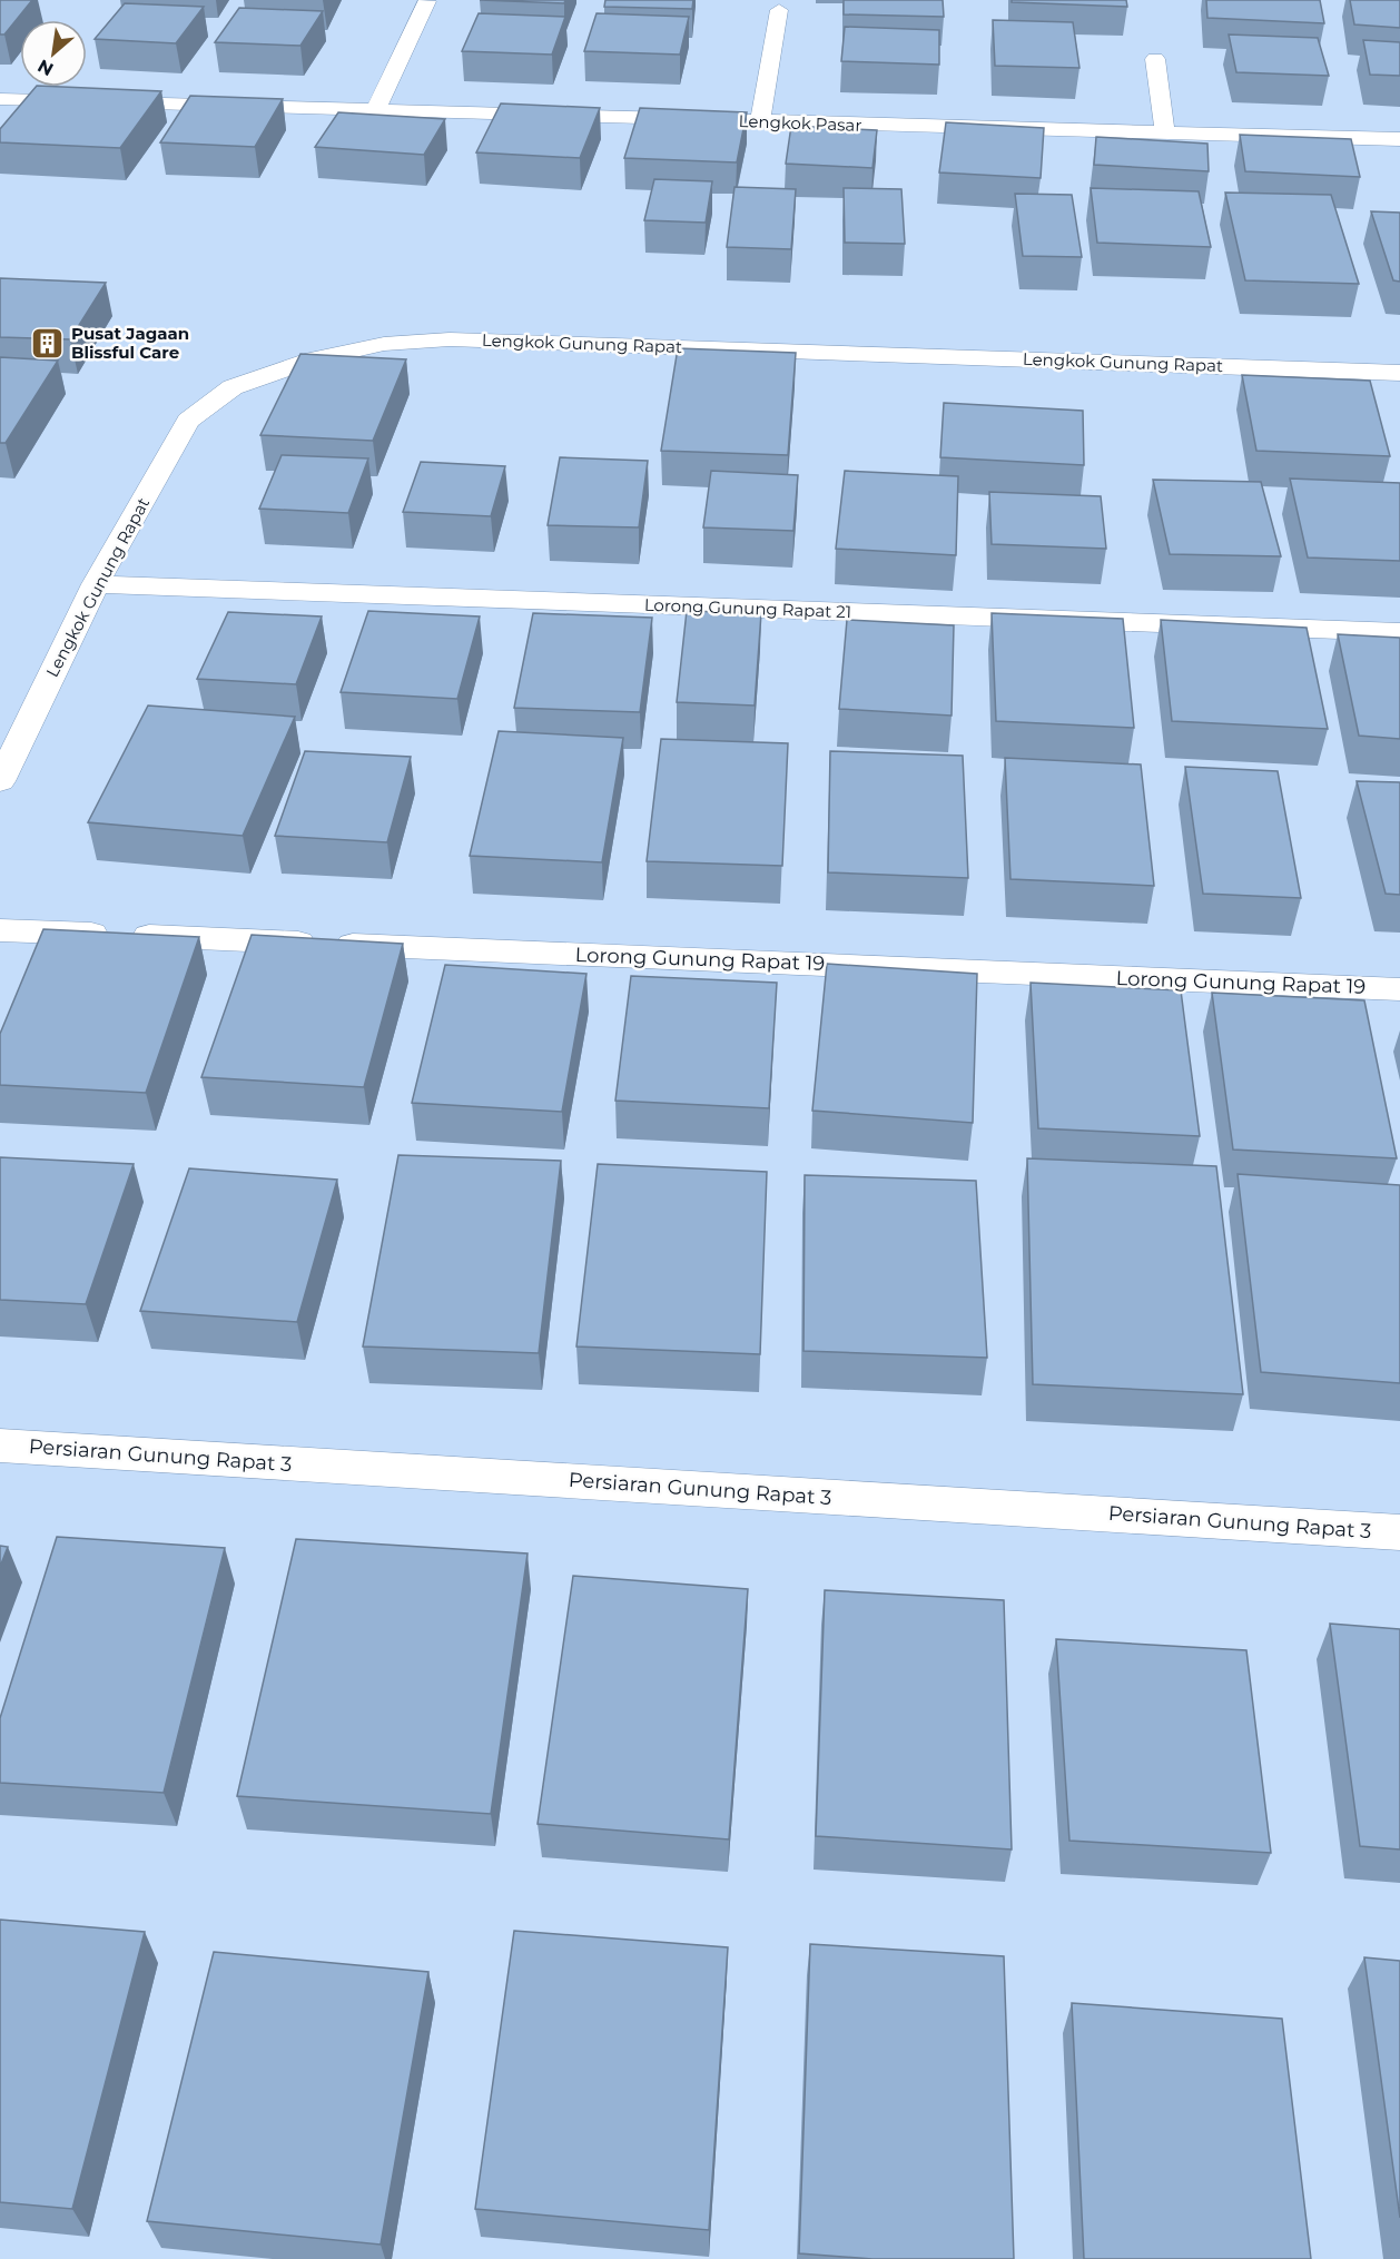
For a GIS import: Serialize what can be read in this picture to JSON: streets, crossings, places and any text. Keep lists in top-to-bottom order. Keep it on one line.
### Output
{"streets":{"street":["Lengkok Pasar","Lengkok Gunung Rapat","Lorong Gunung Rapat 21","Lorong Gunung Rapat 19","Persiaran Gunung Rapat 3"]},"crossings":[["Lengkok Gunung Rapat","Lorong Gunung Rapat 21"]],"places":{"building":["Pusat Jagaan Blissful Care"]},"north":"bottom left"}
